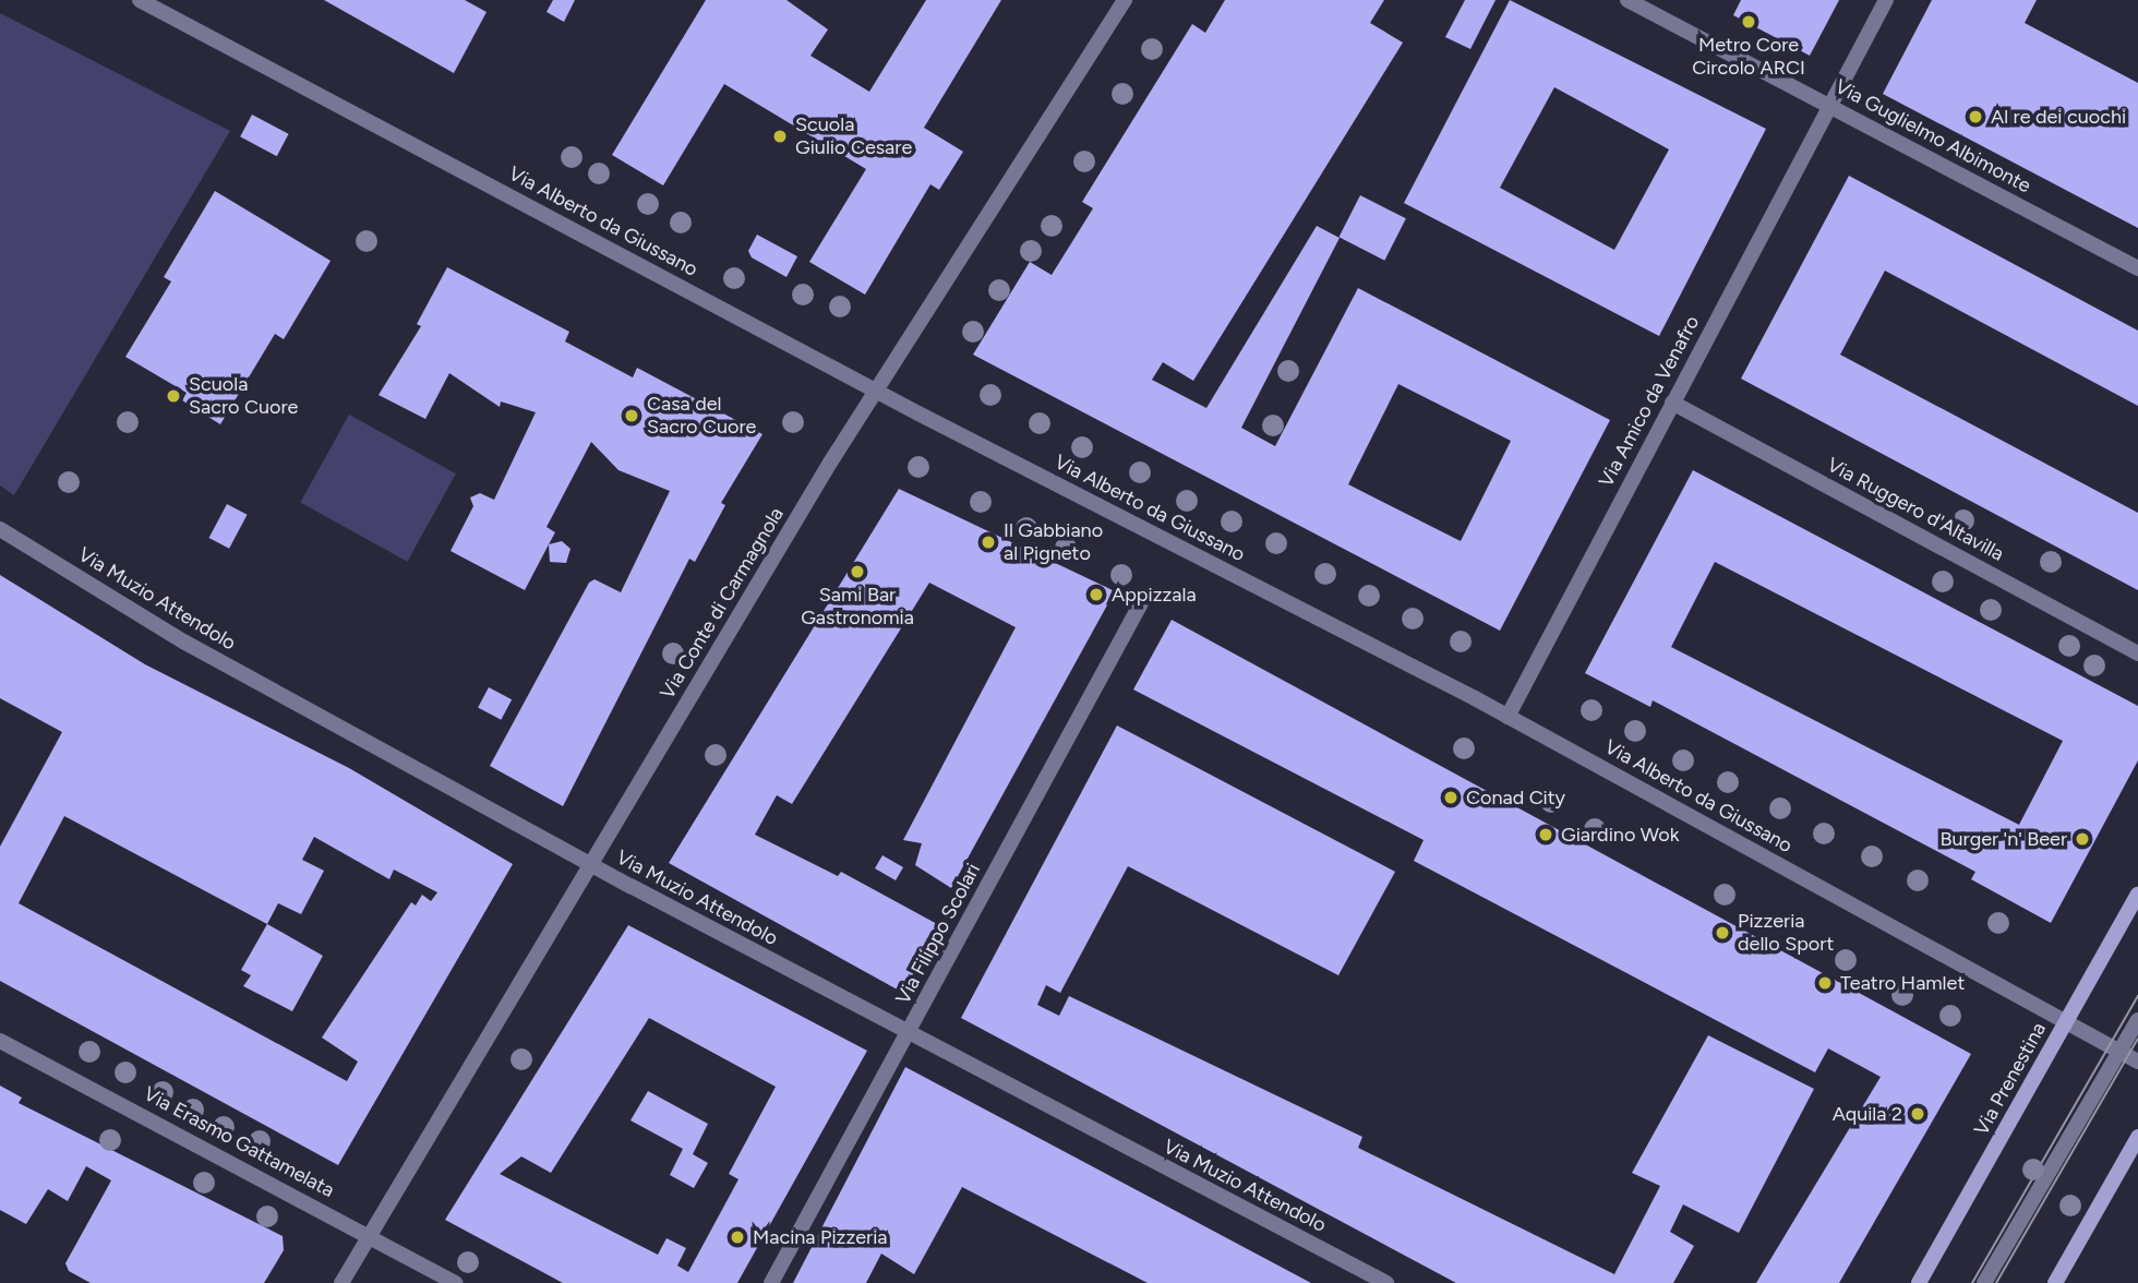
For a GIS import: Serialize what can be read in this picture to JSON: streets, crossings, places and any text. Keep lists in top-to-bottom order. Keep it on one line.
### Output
{"streets":{"main road":["Via Prenestina"],"street":["Via Guglielmo Albimonte","Via Alberto da Giussano","Via Amico da Venafro","Via Ruggero d'Altavilla","Via Muzio Attendolo","Via Conte di Carmagnola","Via Filippo Scolari","Via Erasmo Gattamelata"]},"crossings":[["Via Guglielmo Albimonte","Via Amico da Venafro"],["Via Alberto da Giussano","Via Amico da Venafro"],["Via Alberto da Giussano","Via Conte di Carmagnola"],["Via Alberto da Giussano","Via Prenestina"],["Via Amico da Venafro","Via Ruggero d'Altavilla"],["Via Muzio Attendolo","Via Conte di Carmagnola"],["Via Muzio Attendolo","Via Filippo Scolari"],["Via Conte di Carmagnola","Via Erasmo Gattamelata"]],"places":["Metro Core Circolo ARCI","Al re dei cuochi","Scuola Giulio Cesare","Scuola Sacro Cuore","Casa del Sacro Cuore","Il Gabbiano al Pigneto","Sami Bar Gastronomia","Appizzala","Conad City","Giardino Wok","Burger 'n' Beer","Pizzeria dello Sport","Teatro Hamlet","Aquila 2","Macina Pizzeria"]}
